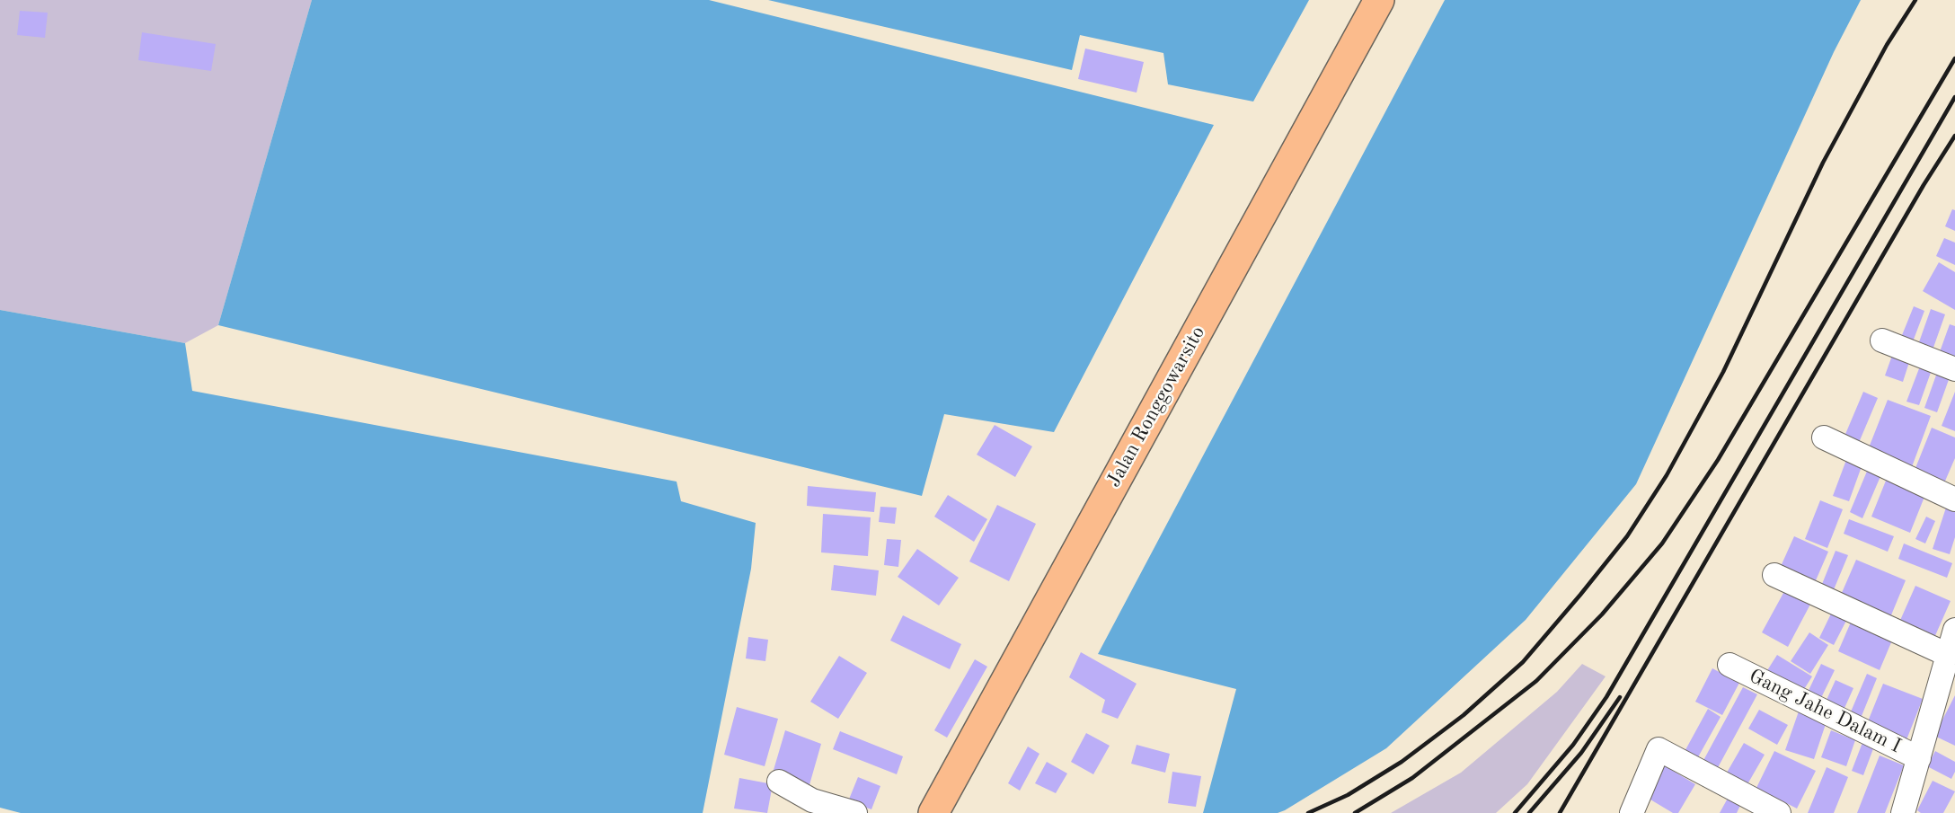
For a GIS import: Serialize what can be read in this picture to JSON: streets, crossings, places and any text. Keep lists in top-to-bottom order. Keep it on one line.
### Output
{"streets":{"main road":["Jalan Ronggowarsito"],"street":["Gang Jahe Dalam I"]}}
